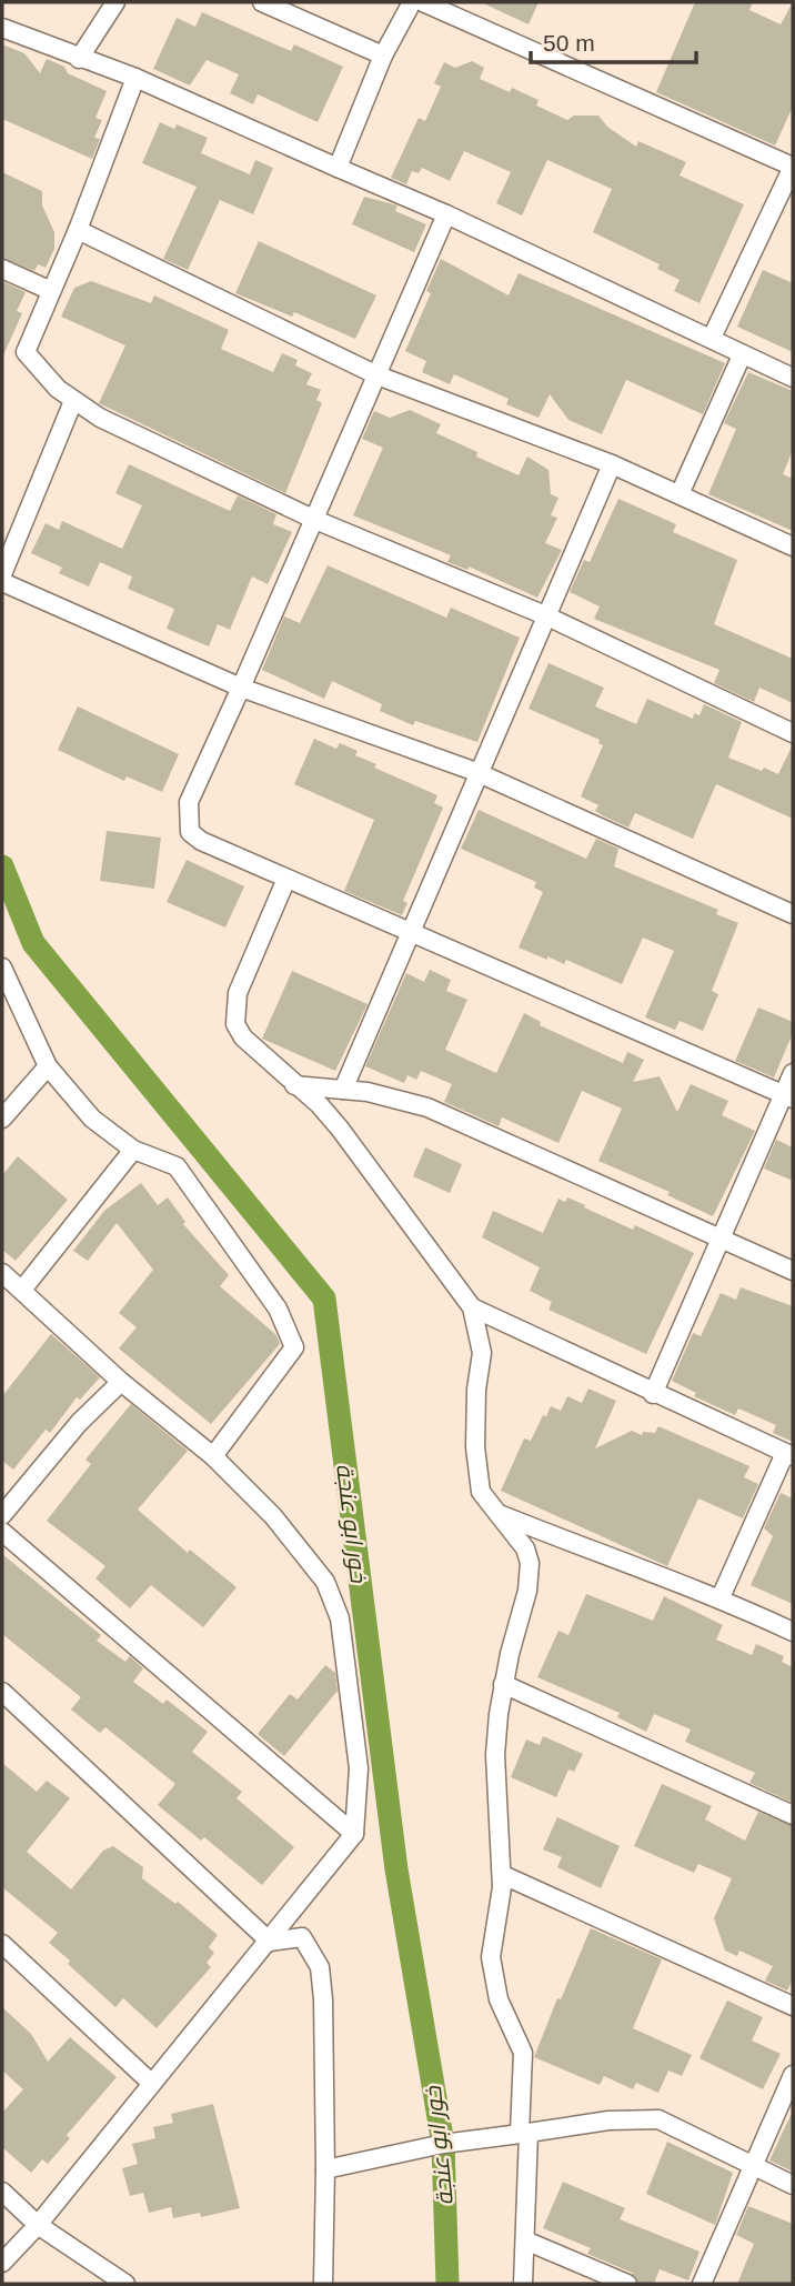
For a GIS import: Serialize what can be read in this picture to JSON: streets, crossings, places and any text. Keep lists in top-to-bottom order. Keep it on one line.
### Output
{"water":["خور ابو عنجة"],"scale_bar":"50 m"}
